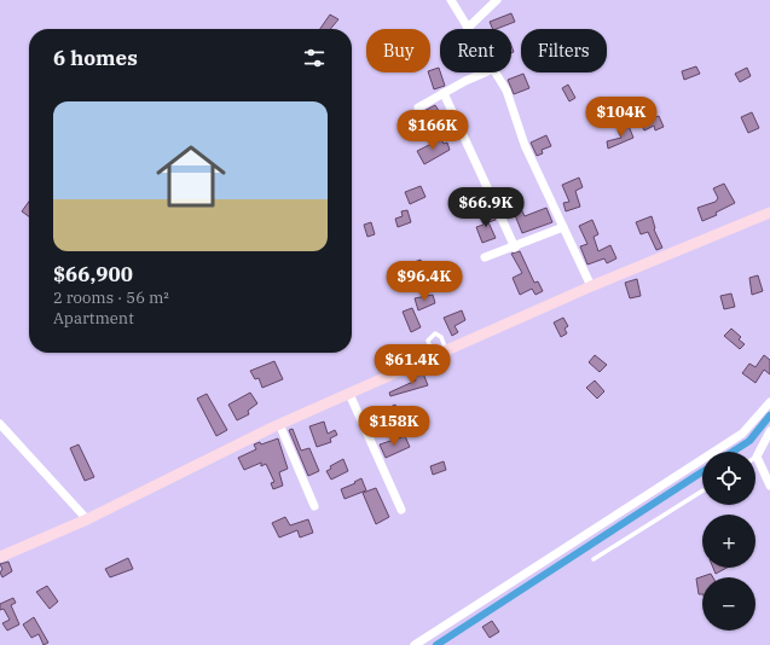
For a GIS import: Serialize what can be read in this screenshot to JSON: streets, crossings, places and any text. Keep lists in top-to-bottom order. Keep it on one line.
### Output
{"page":{"chip":["Buy","Rent","Filters"],"heading":"6 homes","list":[{"name":"$66,900","note":"2 rooms · 56 m² · Apartment"}],"price":["$104K","$166K","$66.9K","$96.4K","$61.4K","$158K"],"map_buttons":["+","−"]}}
